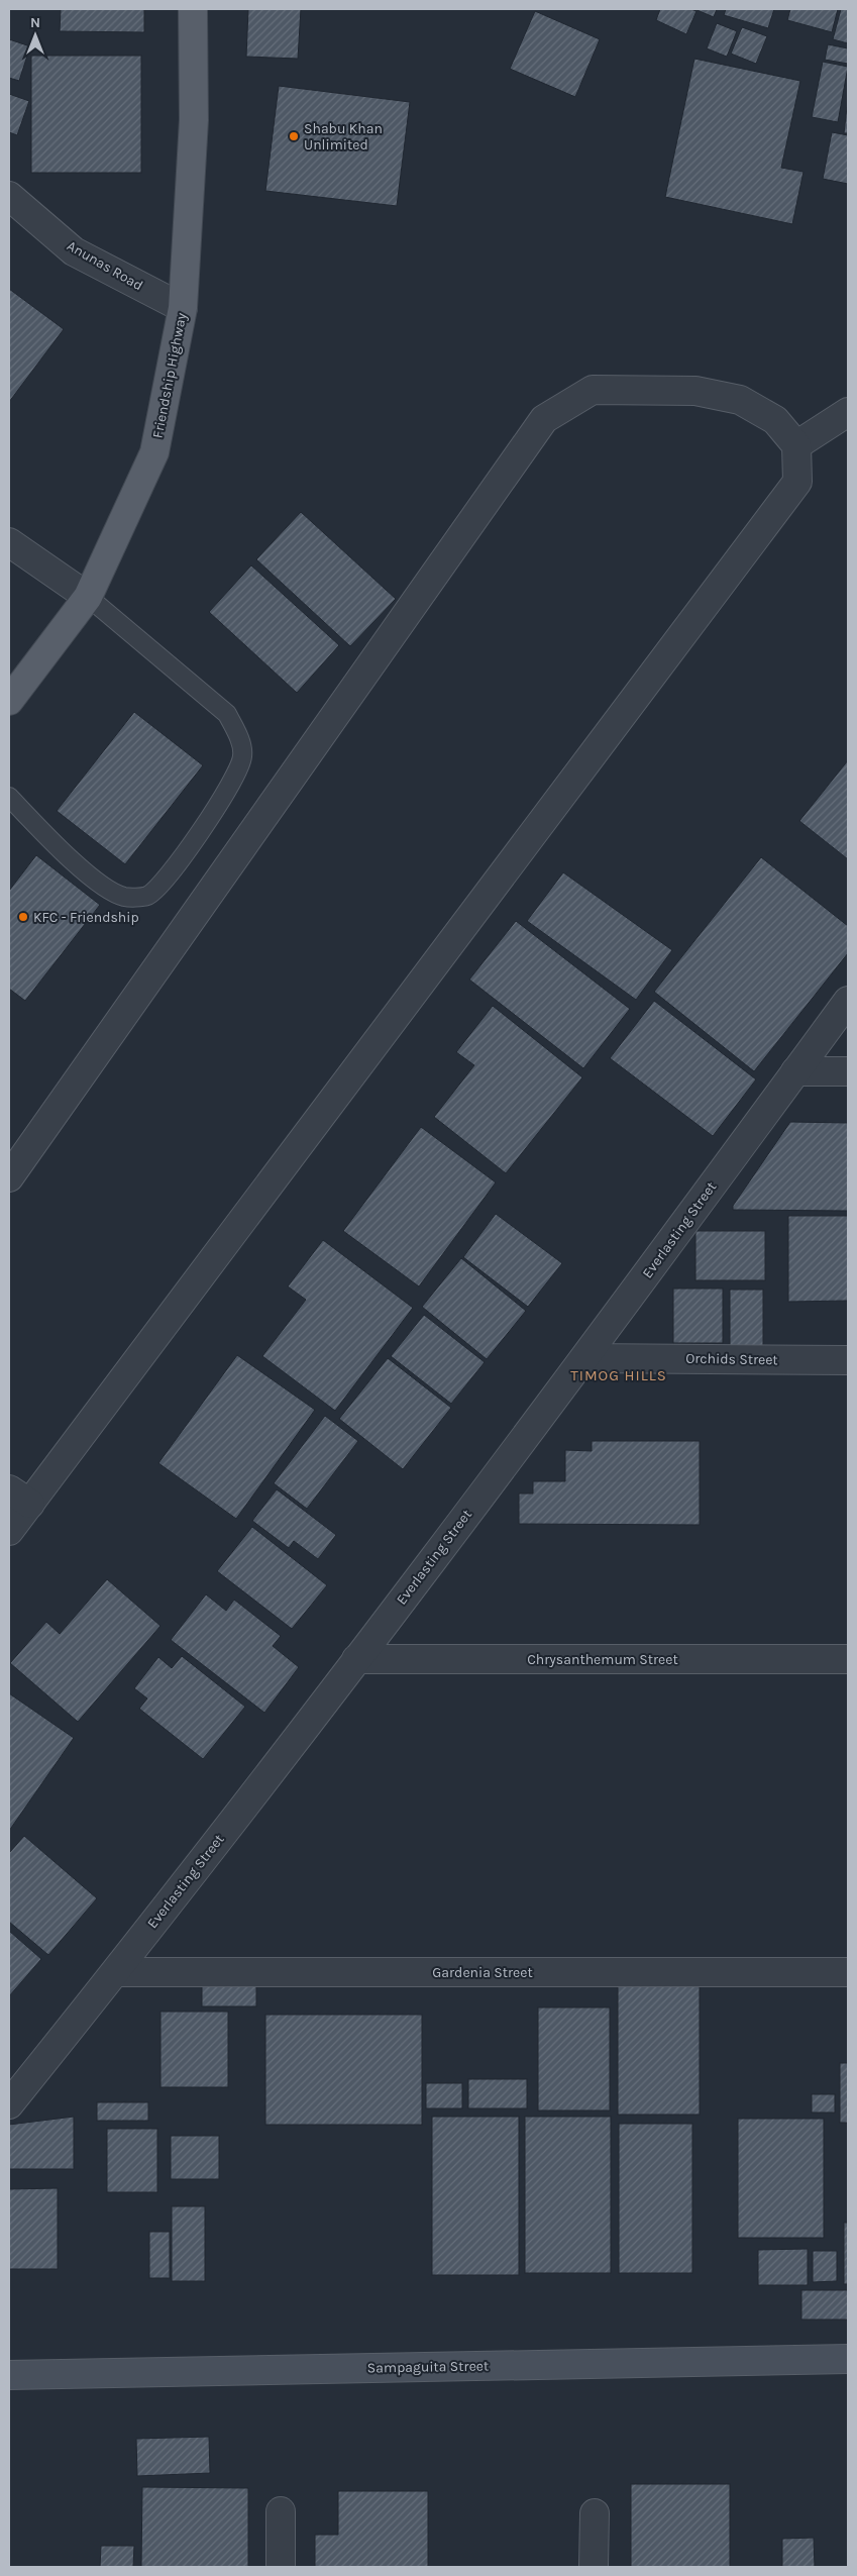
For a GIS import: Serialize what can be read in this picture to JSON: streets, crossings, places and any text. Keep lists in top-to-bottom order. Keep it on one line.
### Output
{"streets":{"main road":["Friendship Highway","Sampaguita Street"],"street":["Anunas Road","Everlasting Street","Orchids Street","Chrysanthemum Street","Gardenia Street"]},"crossings":[["Anunas Road","Friendship Highway"],["Everlasting Street","Orchids Street"],["Everlasting Street","Chrysanthemum Street"],["Everlasting Street","Gardenia Street"]],"districts":["TIMOG HILLS"],"places":["Shabu Khan Unlimited","KFC - Friendship"],"north":"top"}
